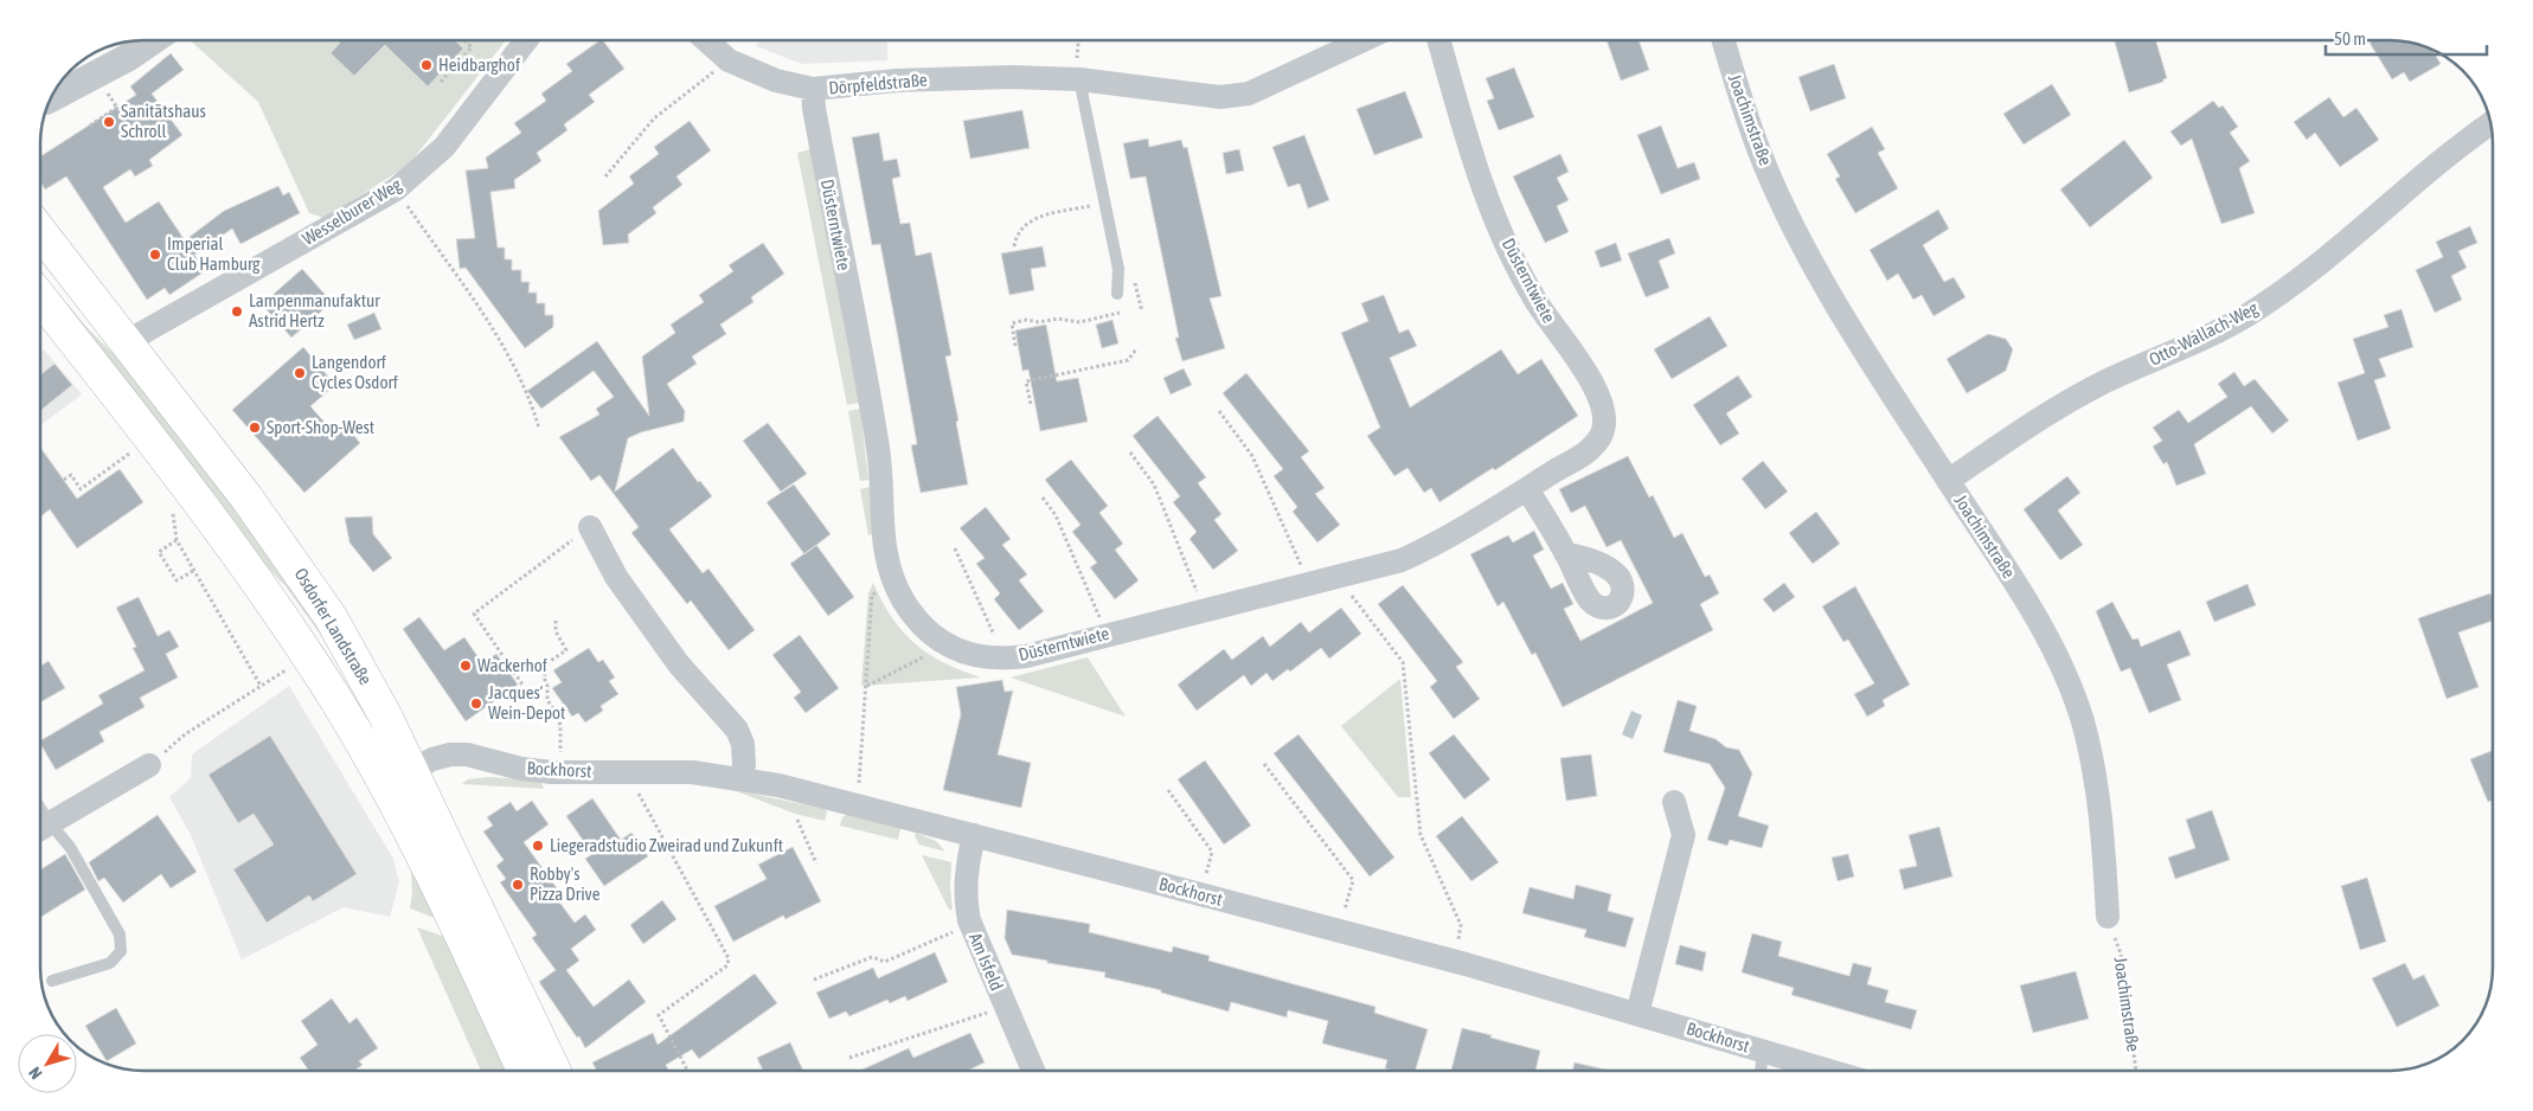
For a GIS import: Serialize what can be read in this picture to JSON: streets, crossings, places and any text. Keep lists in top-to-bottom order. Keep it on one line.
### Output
{"streets":{"main road":["Osdorfer Landstraße"],"street":["Dörpfeldstraße","Joachimstraße","Wesselburer Weg","Düsterntwiete","Otto-Wallach-Weg","Bockhorst","Am Isfeld"]},"crossings":[["Dörpfeldstraße","Düsterntwiete"],["Joachimstraße","Otto-Wallach-Weg"],["Wesselburer Weg","Osdorfer Landstraße"],["Osdorfer Landstraße","Bockhorst"],["Bockhorst","Am Isfeld"]],"places":["Heidbarghof","Sanitätshaus Schroll","Imperial Club Hamburg","Lampenmanufaktur Astrid Hertz","Langendorf Cycles Osdorf","Sport-Shop-West","Wackerhof","Jacques’ Wein-Depot","Liegeradstudio Zweirad und Zukunft","Robby's Pizza Drive"],"scale_bar":"50 m","north":"bottom left"}
